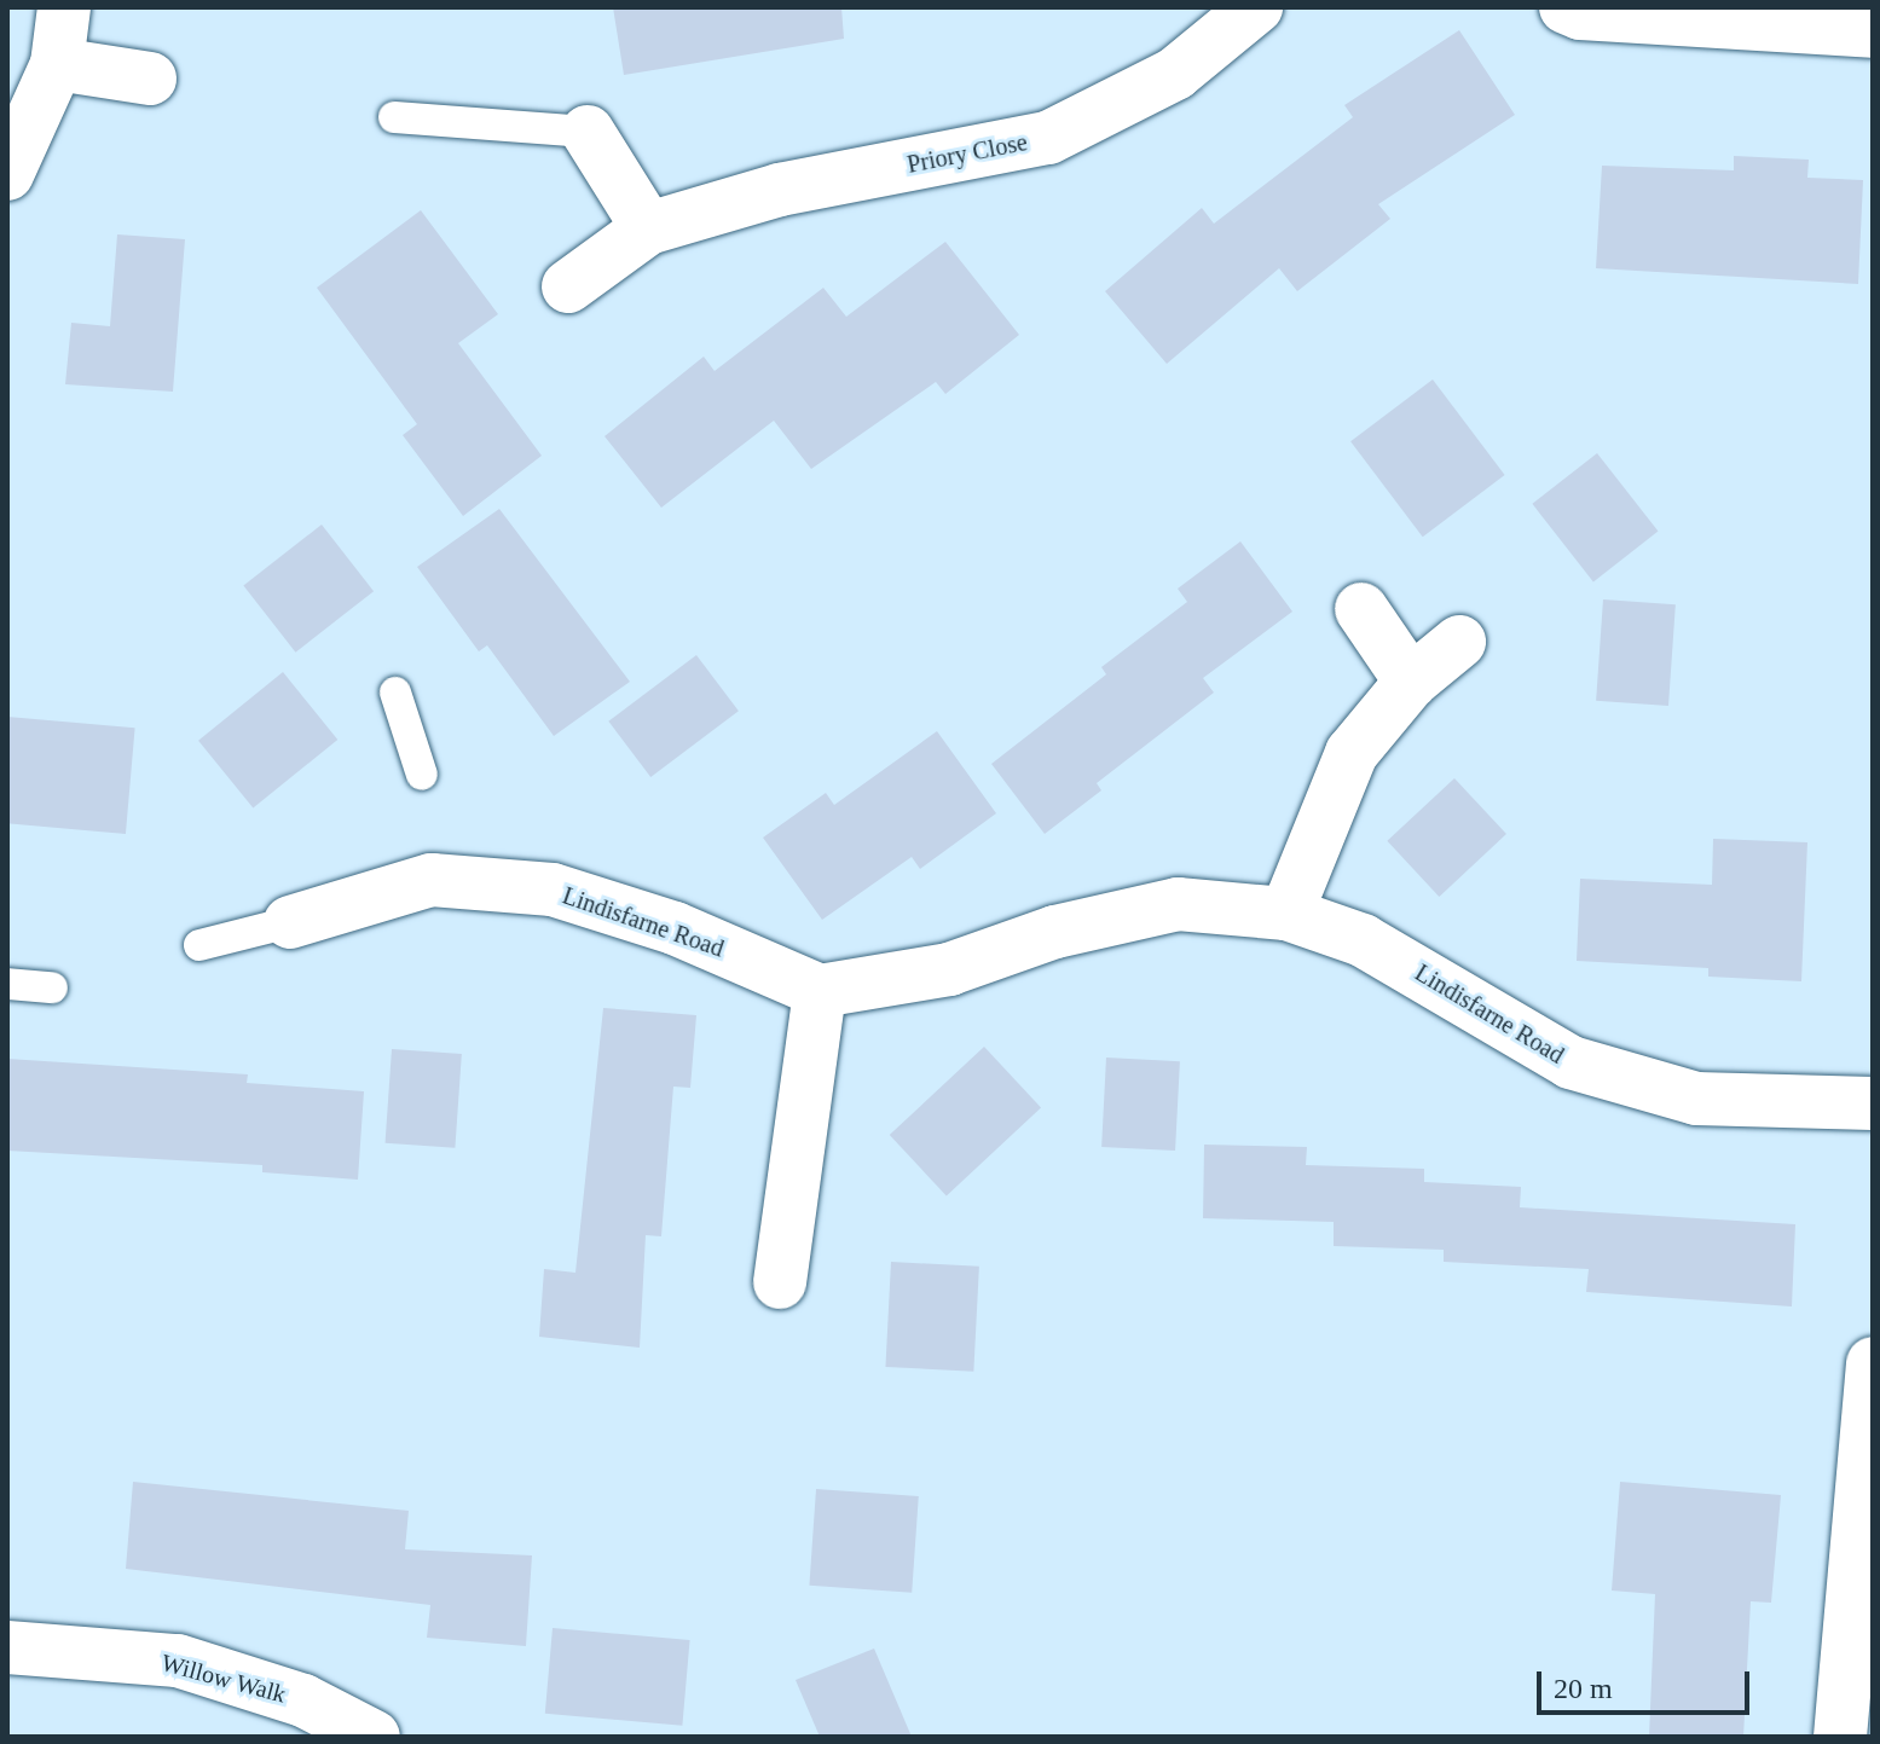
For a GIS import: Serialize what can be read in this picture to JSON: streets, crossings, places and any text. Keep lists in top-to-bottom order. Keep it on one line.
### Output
{"streets":{"street":["Priory Close","Lindisfarne Road","Willow Walk"]},"scale_bar":"20 m"}
